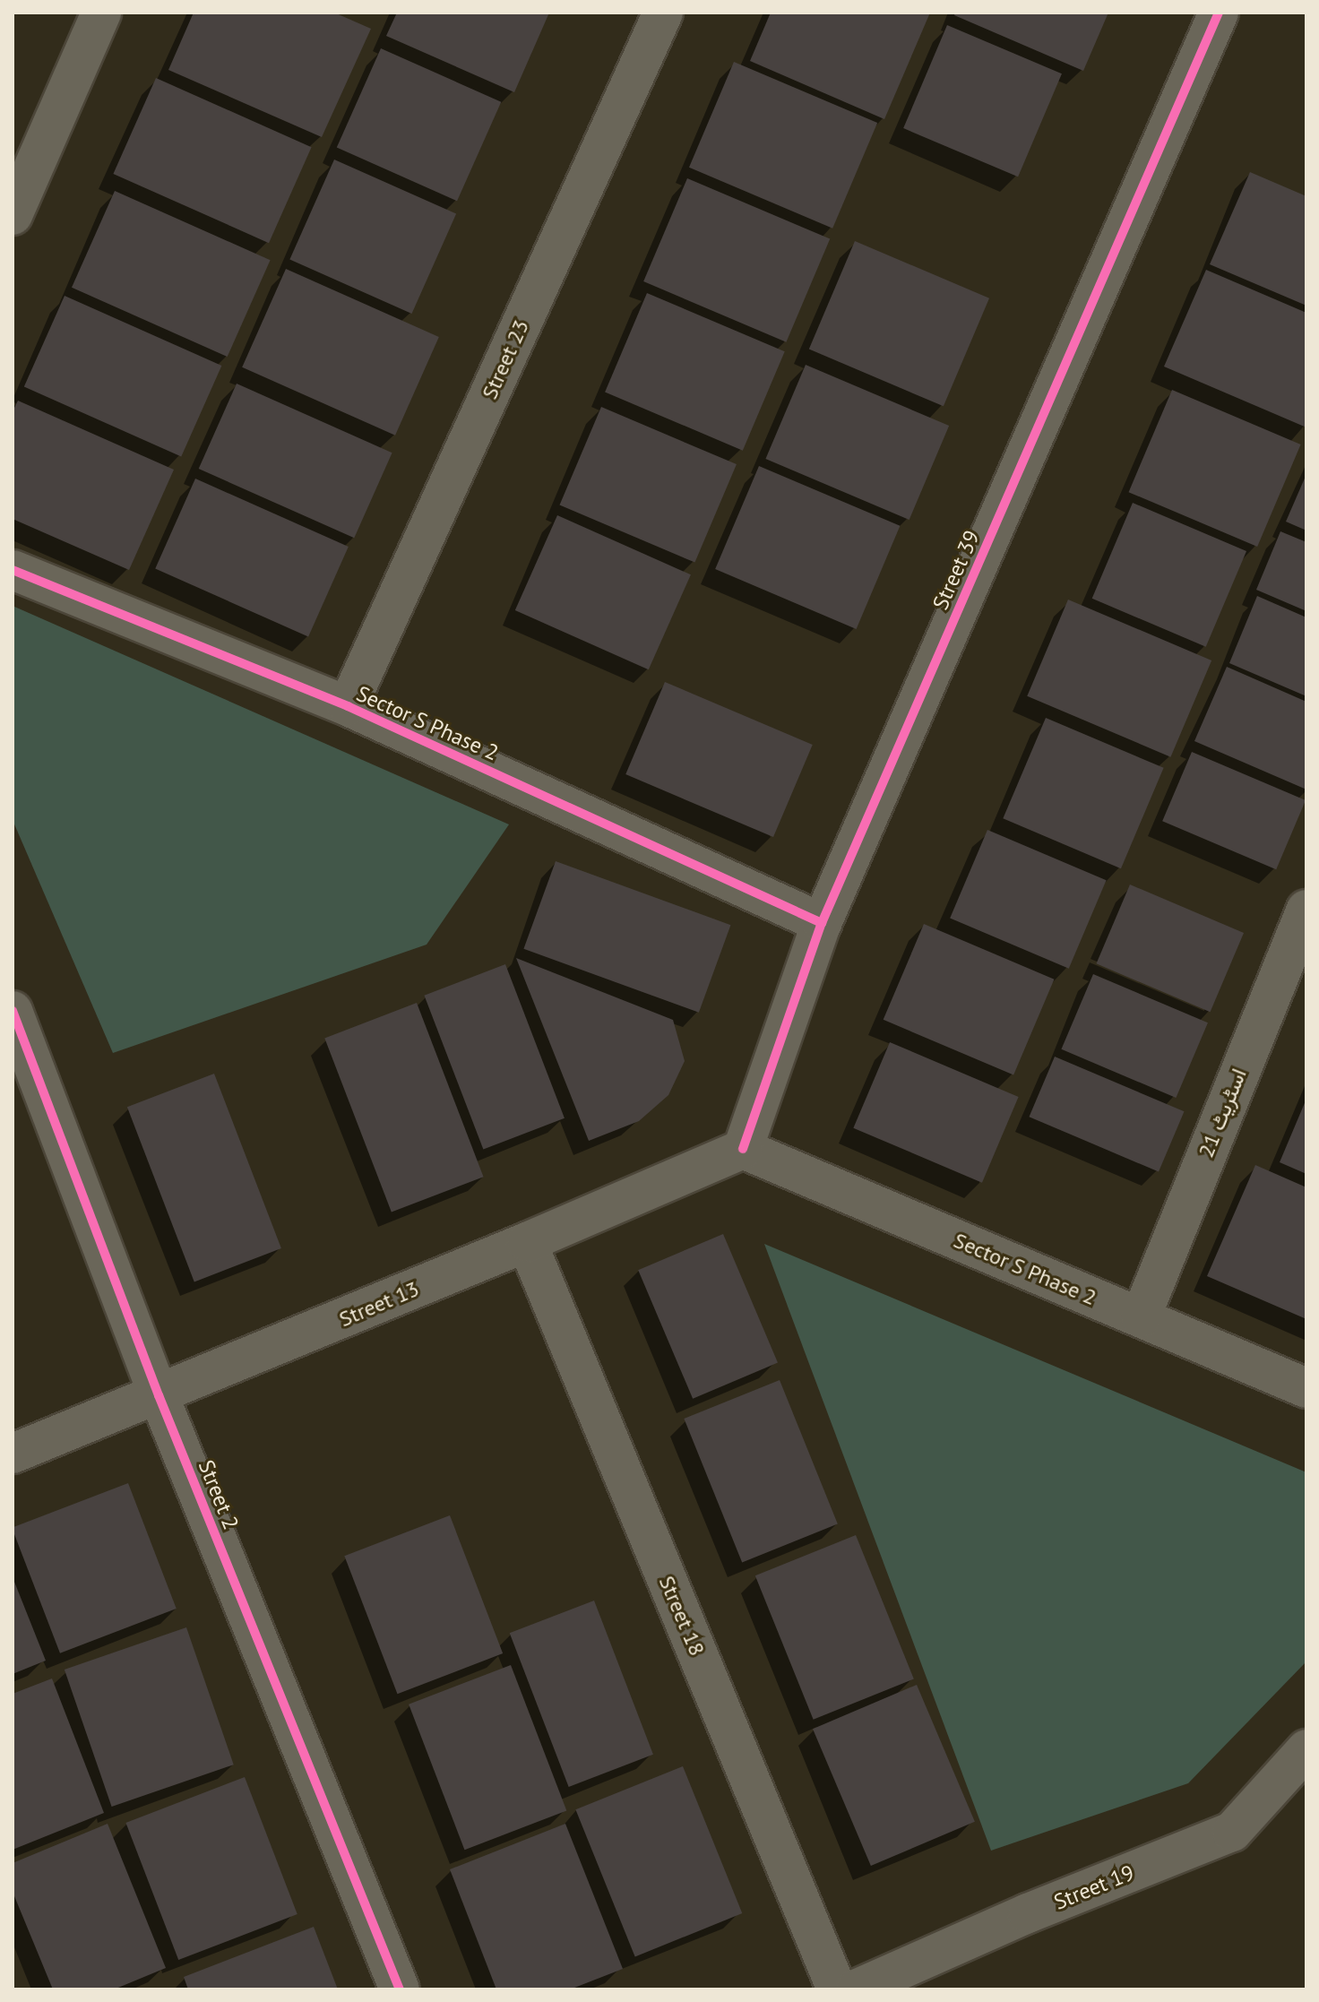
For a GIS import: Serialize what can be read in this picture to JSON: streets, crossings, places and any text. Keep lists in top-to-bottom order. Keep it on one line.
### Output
{"streets":{"street":["Street 23","Street 39","Sector S Phase 2","اسٹریٹ 21","Street 13","Street 2","Street 18","Street 19"]},"crossings":[["Street 23","Sector S Phase 2"],["Street 39","Sector S Phase 2"],["Street 39","Street 13"],["Sector S Phase 2","اسٹریٹ 21"],["Sector S Phase 2","Street 13"],["Street 13","Street 2"],["Street 13","Street 18"]]}
